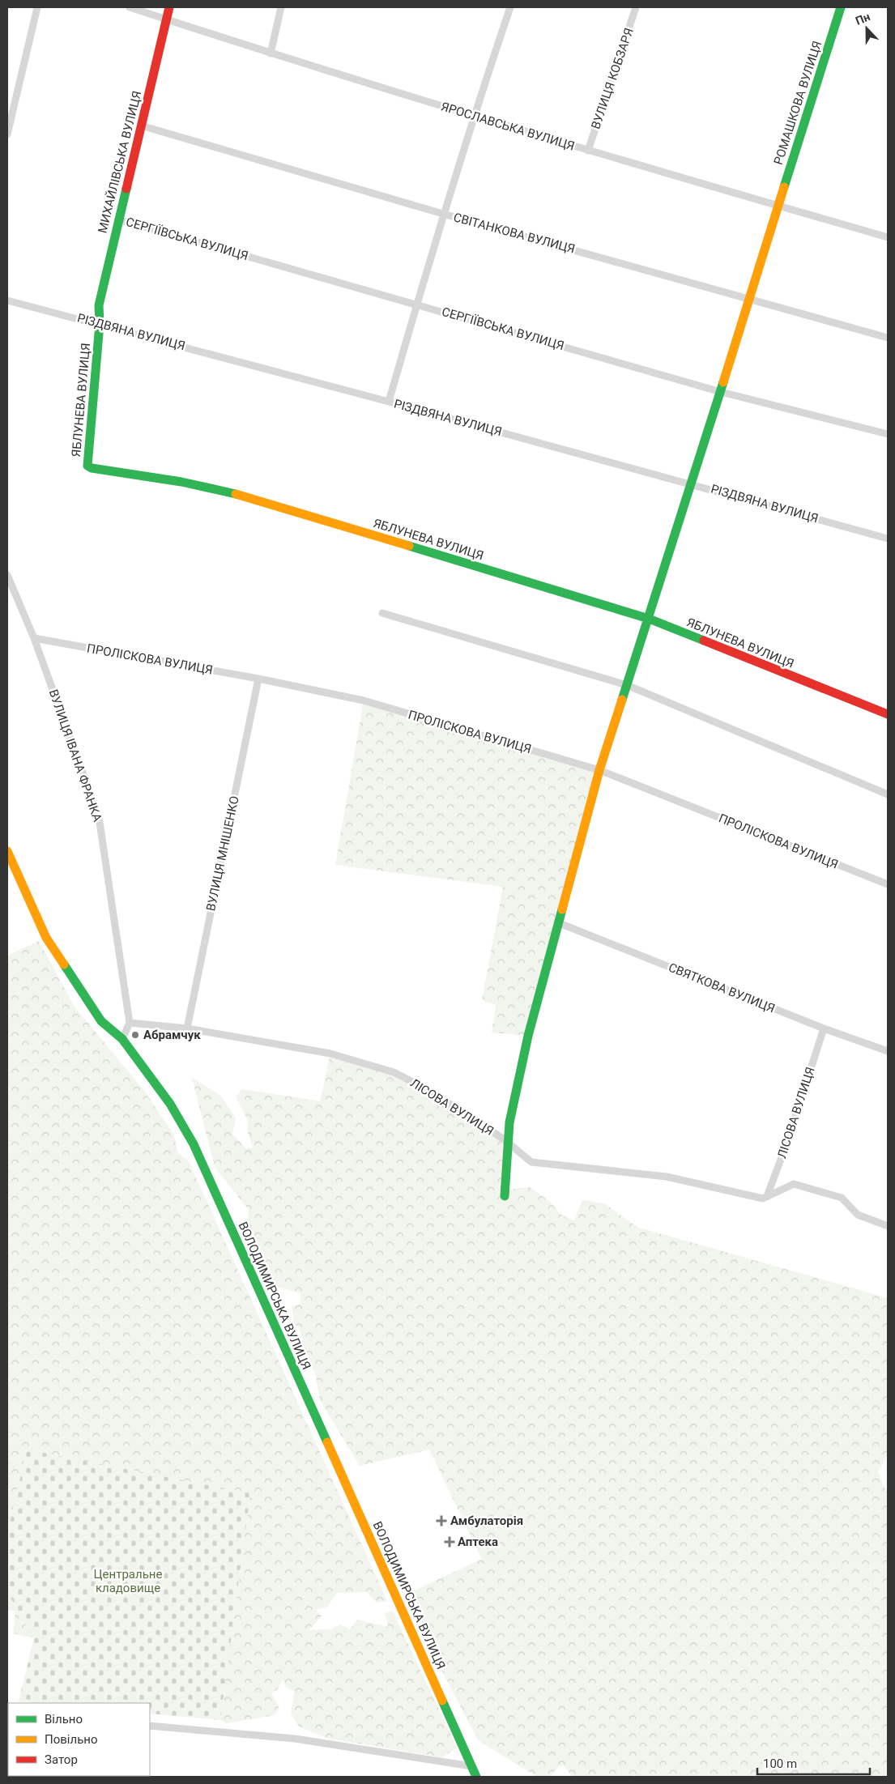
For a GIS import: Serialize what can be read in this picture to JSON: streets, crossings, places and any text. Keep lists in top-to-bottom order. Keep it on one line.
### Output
{"streets":{"street":["ВУЛИЦЯ КОБЗАРЯ","РОМАШКОВА ВУЛИЦЯ","ЯРОСЛАВСЬКА ВУЛИЦЯ","МИХАЙЛІВСЬКА ВУЛИЦЯ","СВІТАНКОВА ВУЛИЦЯ","СЕРГІЇВСЬКА ВУЛИЦЯ","РІЗДВЯНА ВУЛИЦЯ","ЯБЛУНЕВА ВУЛИЦЯ","ПРОЛІСКОВА ВУЛИЦЯ","ВУЛИЦЯ ІВАНА ФРАНКА","ВУЛИЦЯ МНІШЕНКО","СВЯТКОВА ВУЛИЦЯ","ЛІСОВА ВУЛИЦЯ","ВОЛОДИМИРСЬКА ВУЛИЦЯ"]},"crossings":[["ВУЛИЦЯ КОБЗАРЯ","ЯРОСЛАВСЬКА ВУЛИЦЯ"],["РОМАШКОВА ВУЛИЦЯ","ЯРОСЛАВСЬКА ВУЛИЦЯ"],["РОМАШКОВА ВУЛИЦЯ","СВІТАНКОВА ВУЛИЦЯ"],["РОМАШКОВА ВУЛИЦЯ","СЕРГІЇВСЬКА ВУЛИЦЯ"],["РОМАШКОВА ВУЛИЦЯ","РІЗДВЯНА ВУЛИЦЯ"],["РОМАШКОВА ВУЛИЦЯ","ЯБЛУНЕВА ВУЛИЦЯ"],["РОМАШКОВА ВУЛИЦЯ","ПРОЛІСКОВА ВУЛИЦЯ"],["РОМАШКОВА ВУЛИЦЯ","СВЯТКОВА ВУЛИЦЯ"],["РОМАШКОВА ВУЛИЦЯ","ЛІСОВА ВУЛИЦЯ"],["ЯРОСЛАВСЬКА ВУЛИЦЯ","МИХАЙЛІВСЬКА ВУЛИЦЯ"],["МИХАЙЛІВСЬКА ВУЛИЦЯ","СВІТАНКОВА ВУЛИЦЯ"],["МИХАЙЛІВСЬКА ВУЛИЦЯ","СЕРГІЇВСЬКА ВУЛИЦЯ"],["МИХАЙЛІВСЬКА ВУЛИЦЯ","РІЗДВЯНА ВУЛИЦЯ"],["МИХАЙЛІВСЬКА ВУЛИЦЯ","ЯБЛУНЕВА ВУЛИЦЯ"],["РІЗДВЯНА ВУЛИЦЯ","ЯБЛУНЕВА ВУЛИЦЯ"],["ПРОЛІСКОВА ВУЛИЦЯ","ВУЛИЦЯ ІВАНА ФРАНКА"],["ПРОЛІСКОВА ВУЛИЦЯ","ВУЛИЦЯ МНІШЕНКО"],["ВУЛИЦЯ ІВАНА ФРАНКА","ЛІСОВА ВУЛИЦЯ"],["ВУЛИЦЯ МНІШЕНКО","ЛІСОВА ВУЛИЦЯ"],["СВЯТКОВА ВУЛИЦЯ","ЛІСОВА ВУЛИЦЯ"]],"parks":["Центральне кладовище"],"places":{"other":["Абрамчук"],"health":["Амбулаторія","Аптека"]},"legend":["Вільно","Повільно","Затор"],"scale_bar":"100 m","north":"top"}
